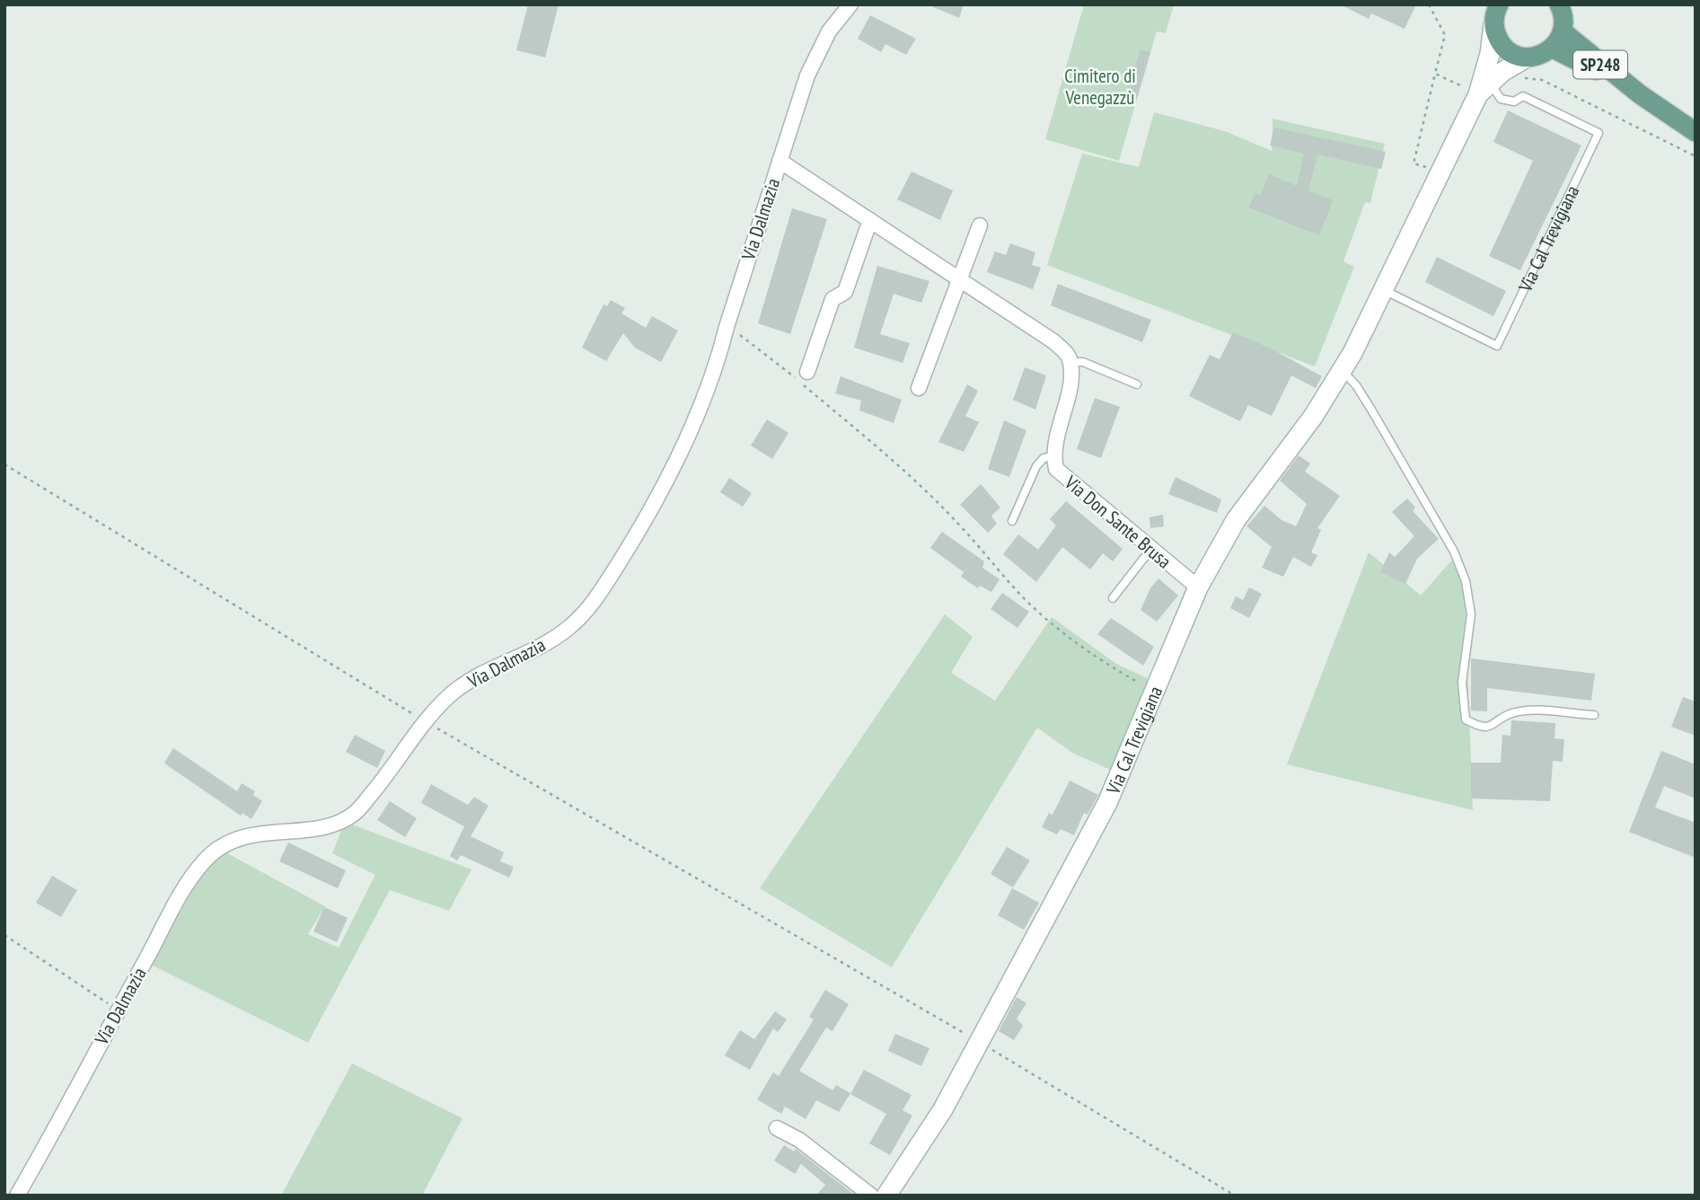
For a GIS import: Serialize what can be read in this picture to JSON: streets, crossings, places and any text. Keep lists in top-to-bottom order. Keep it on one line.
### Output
{"streets":{"main road":["SP248"],"street":["Via Dalmazia","Via Cal Trevigiana","Via Don Sante Brusa"]},"crossings":[["Via Cal Trevigiana","Via Don Sante Brusa"]],"parks":["Cimitero di Venegazzù"]}
